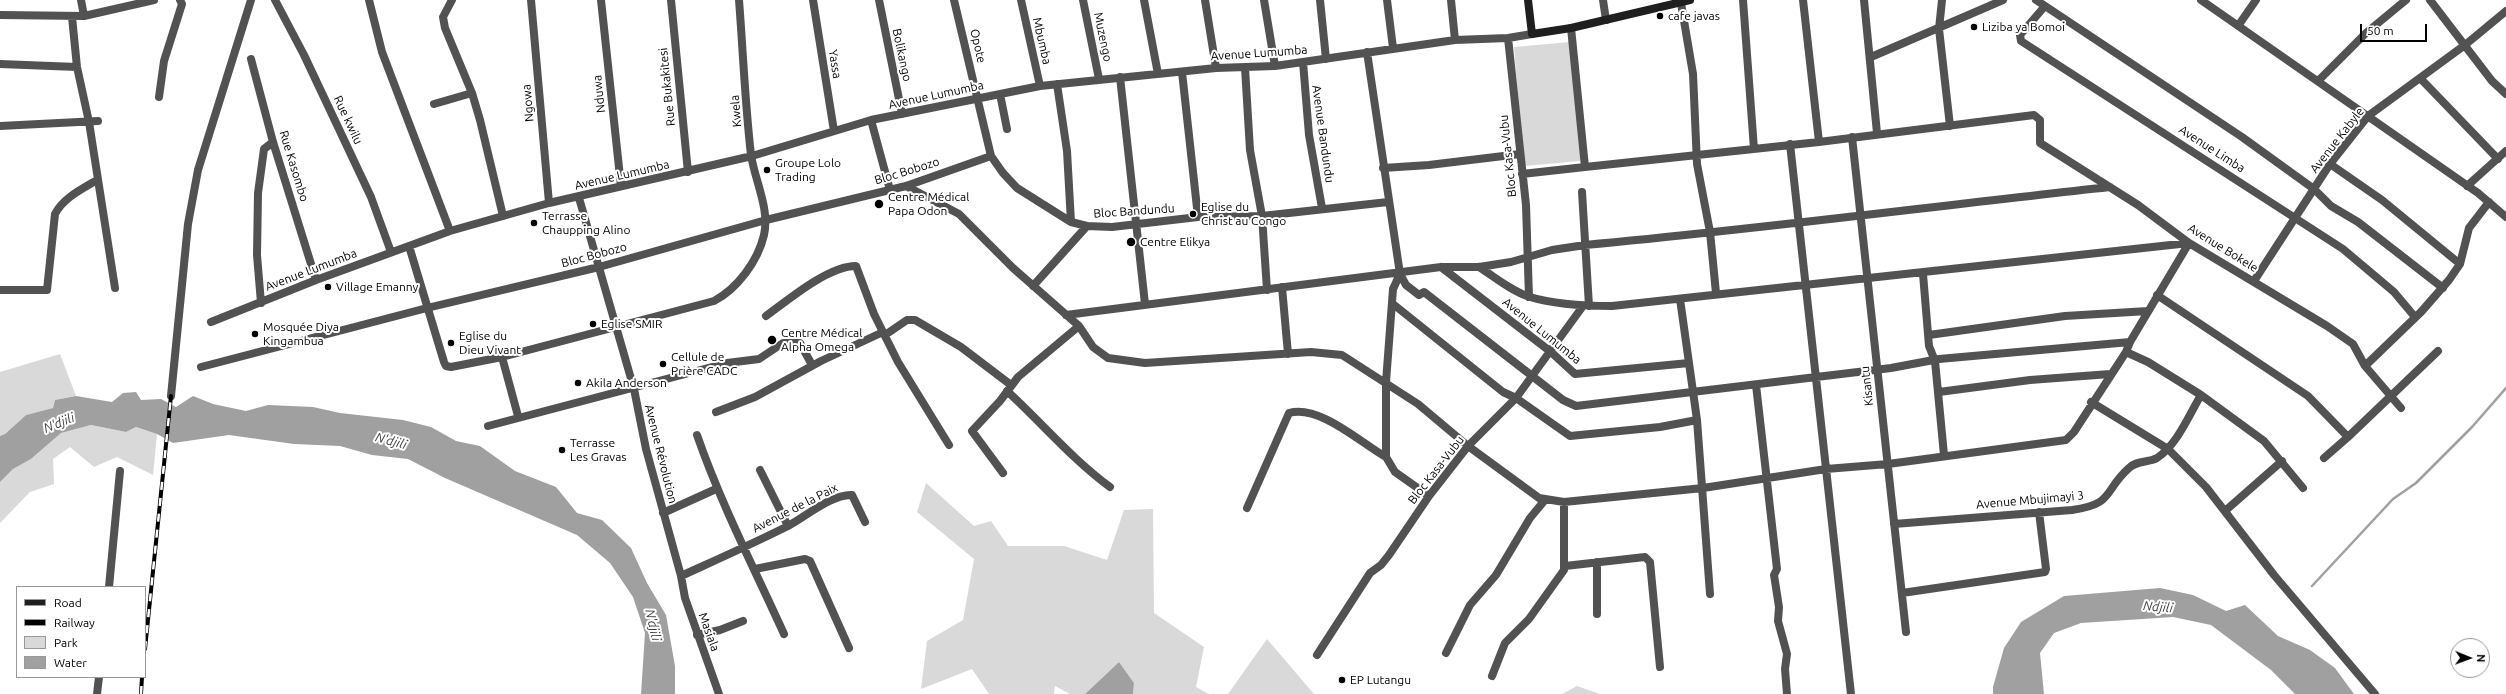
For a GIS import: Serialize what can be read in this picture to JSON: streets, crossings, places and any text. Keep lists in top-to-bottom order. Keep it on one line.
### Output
{"streets":{"street":["Muzengo","Mbumba","Opote","Avenue Lumumba","Bolikango","Yassa","Rue Bukakitesi","Nduwa","Ngowa","Kwela","Rue kwilu","Avenue Bandundu","Avenue Kabyle","Avenue Limba","Bloc Kasa-Vubu","Rue Kasombo","Bloc Bobozo","Bloc Bandundu","Avenue Bokele","Kisantu","Avenue Révolution","Avenue Mbujimayi 3","Avenue de la Paix","Masiala"]},"crossings":[["Muzengo","Avenue Lumumba"],["Mbumba","Avenue Lumumba"],["Opote","Avenue Lumumba"],["Opote","Bloc Bandundu"],["Avenue Lumumba","Bolikango"],["Avenue Lumumba","Yassa"],["Avenue Lumumba","Rue Bukakitesi"],["Avenue Lumumba","Nduwa"],["Avenue Lumumba","Ngowa"],["Avenue Lumumba","Kwela"],["Avenue Lumumba","Rue kwilu"],["Avenue Lumumba","Avenue Bandundu"],["Avenue Lumumba","Bloc Kasa-Vubu"],["Avenue Lumumba","Rue Kasombo"],["Avenue Lumumba","Bloc Bandundu"],["Avenue Lumumba","Avenue Révolution"],["Kwela","Bloc Bobozo"],["Avenue Bandundu","Bloc Bandundu"],["Avenue Kabyle","Avenue Limba"],["Avenue Kabyle","Avenue Bokele"],["Bloc Bobozo","Bloc Bandundu"],["Bloc Bobozo","Avenue Révolution"],["Kisantu","Avenue Mbujimayi 3"],["Avenue Révolution","Avenue de la Paix"],["Avenue Révolution","Masiala"],["Avenue de la Paix","Masiala"]],"water":["N'djili","Ndjili"],"places":["cafe javas","Liziba ya Bomoi","Groupe Lolo Trading","Centre Médical Papa Odon","Eglise du Christ au Congo","Terrasse Chaupping Alino","Centre Elikya","Village Emanny","Eglise SMIR","Mosquée Diya Kingambua","Centre Médical Alpha Omega","Eglise du Dieu Vivant","Cellule de Prière CADC","Akila Anderson","Terrasse Les Gravas","EP Lutangu"],"legend":["Road","Railway","Park","Water"],"scale_bar":"50 m","north":"right"}
